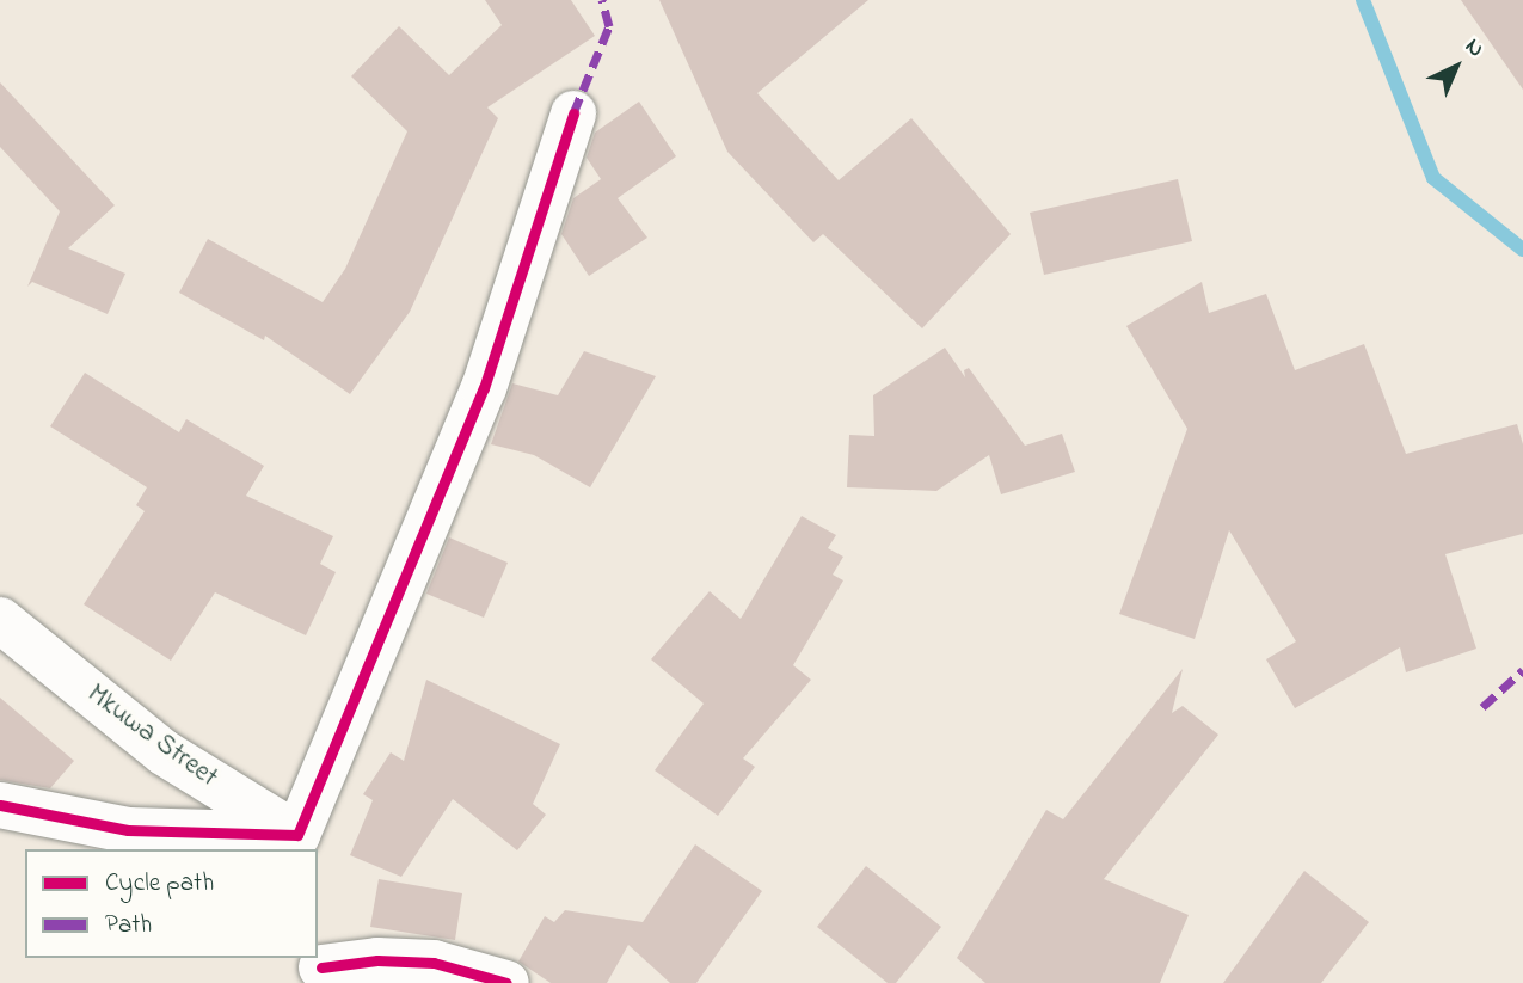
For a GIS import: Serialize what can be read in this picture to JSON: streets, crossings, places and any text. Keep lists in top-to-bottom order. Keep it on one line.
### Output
{"streets":{"street":["Mkuwa Street"]},"legend":["Cycle path","Path"],"north":"top right"}
